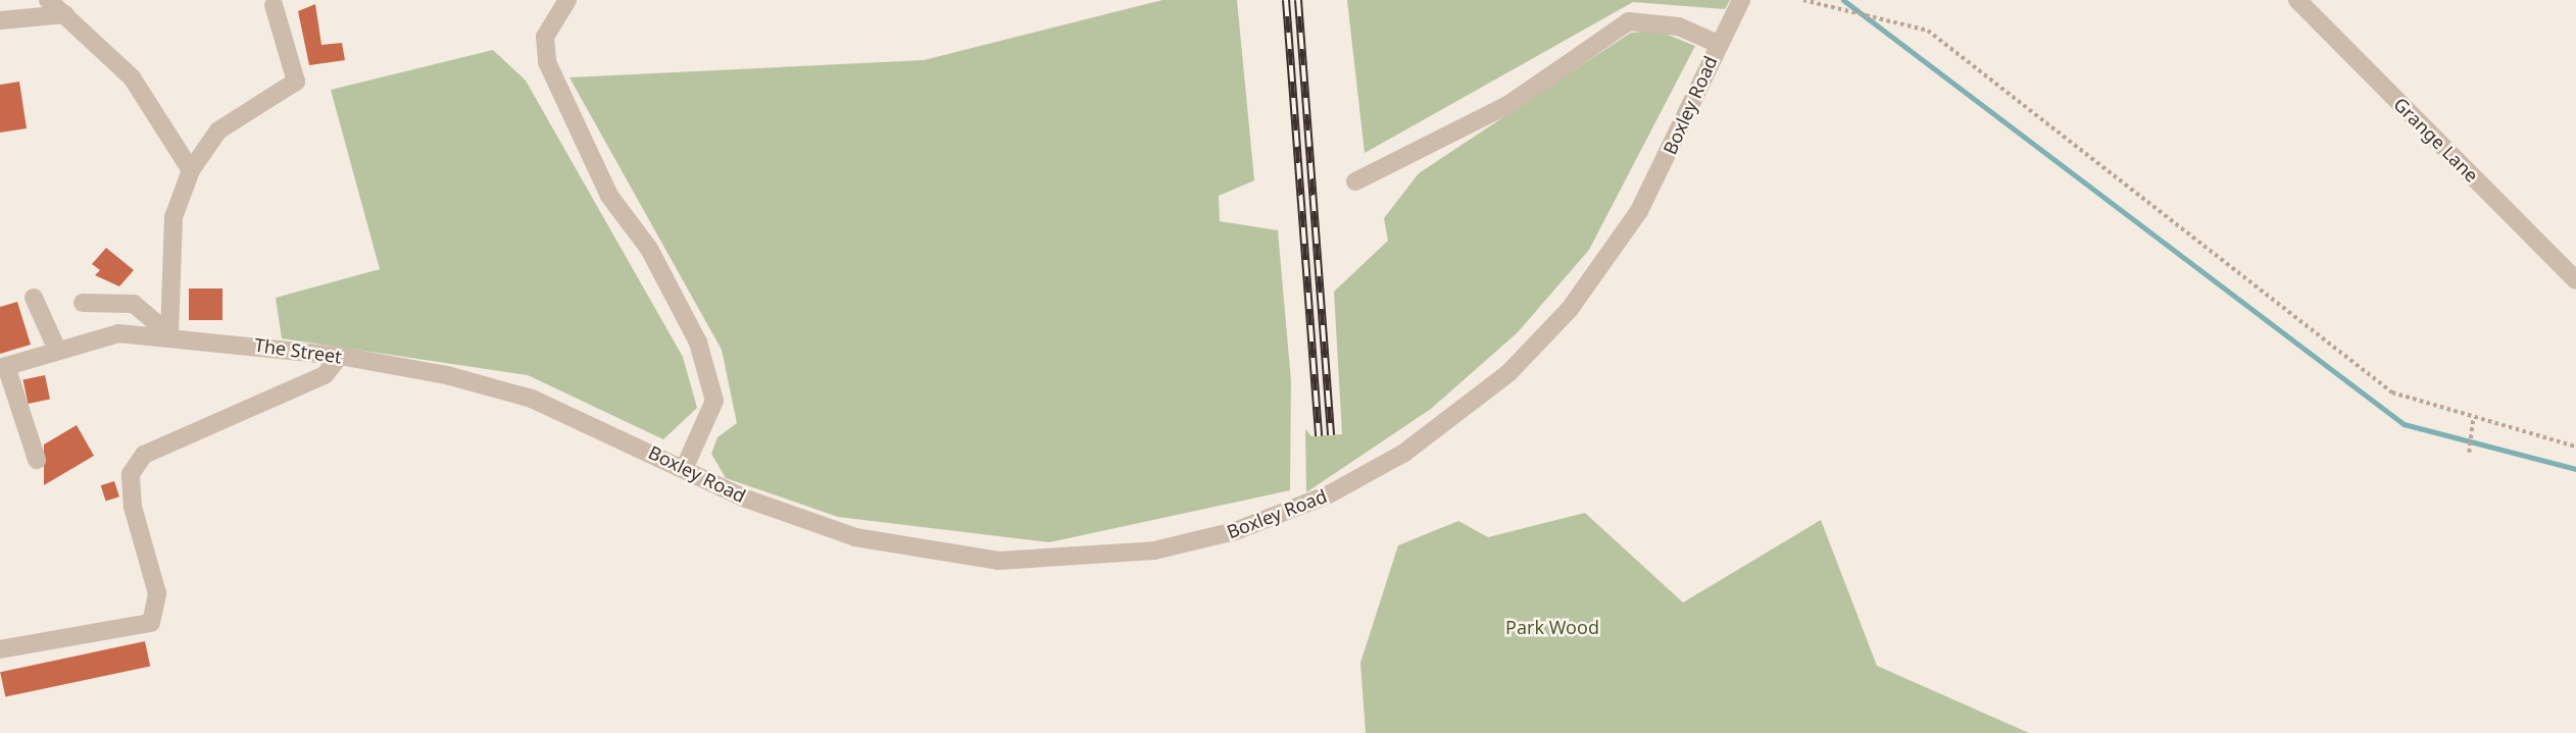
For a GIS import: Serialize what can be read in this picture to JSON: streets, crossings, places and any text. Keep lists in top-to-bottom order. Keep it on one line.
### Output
{"streets":{"street":["Boxley Road","Grange Lane","The Street"]},"crossings":[["Boxley Road","The Street"]],"parks":["Park Wood"]}
